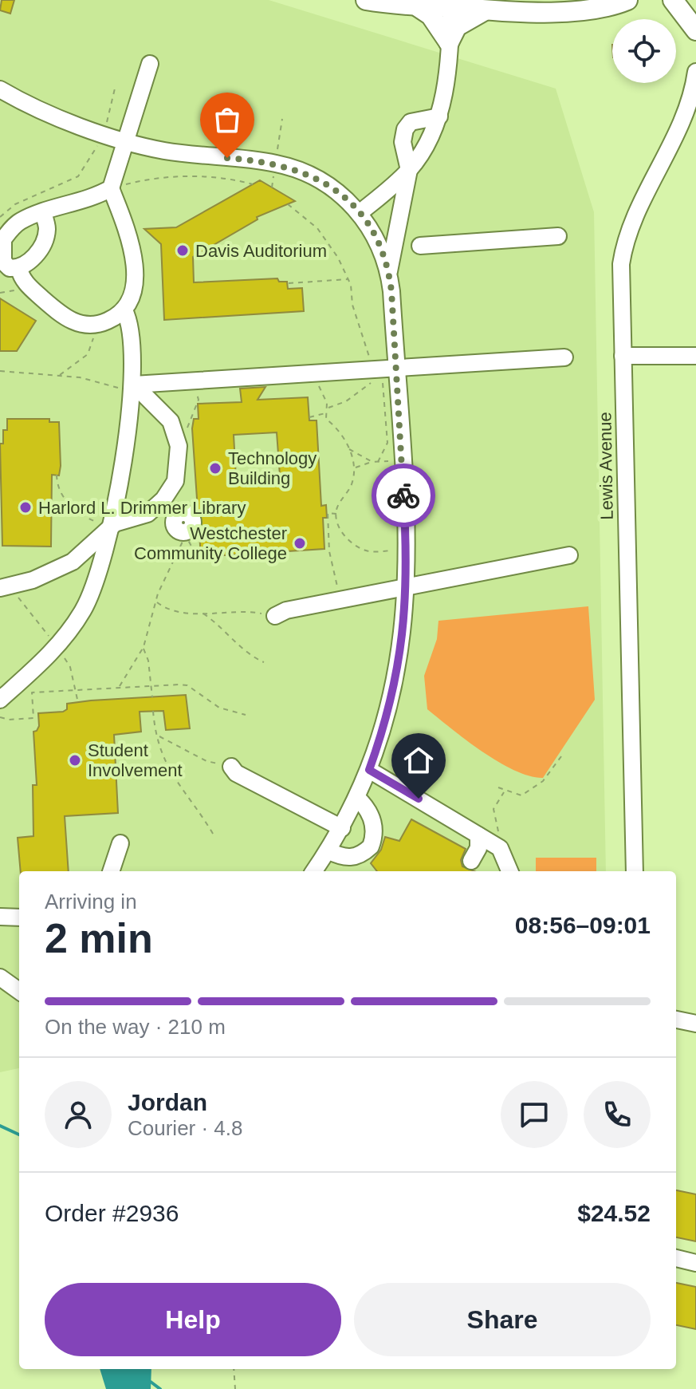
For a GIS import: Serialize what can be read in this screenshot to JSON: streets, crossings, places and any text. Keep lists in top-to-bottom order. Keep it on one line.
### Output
{"streets":{"street":["Lewis Avenue"]},"places":["Davis Auditorium","Technology Building","Harlord L. Drimmer Library","Westchester Community College","Student Involvement"],"page":{"heading":["2 min","Arriving in","08:56–09:01"],"panel":["Jordan","Courier · 4.8","Order #2936","$24.52"],"bar":"On the way · 210 m","buttons":["Help","Share"]}}
